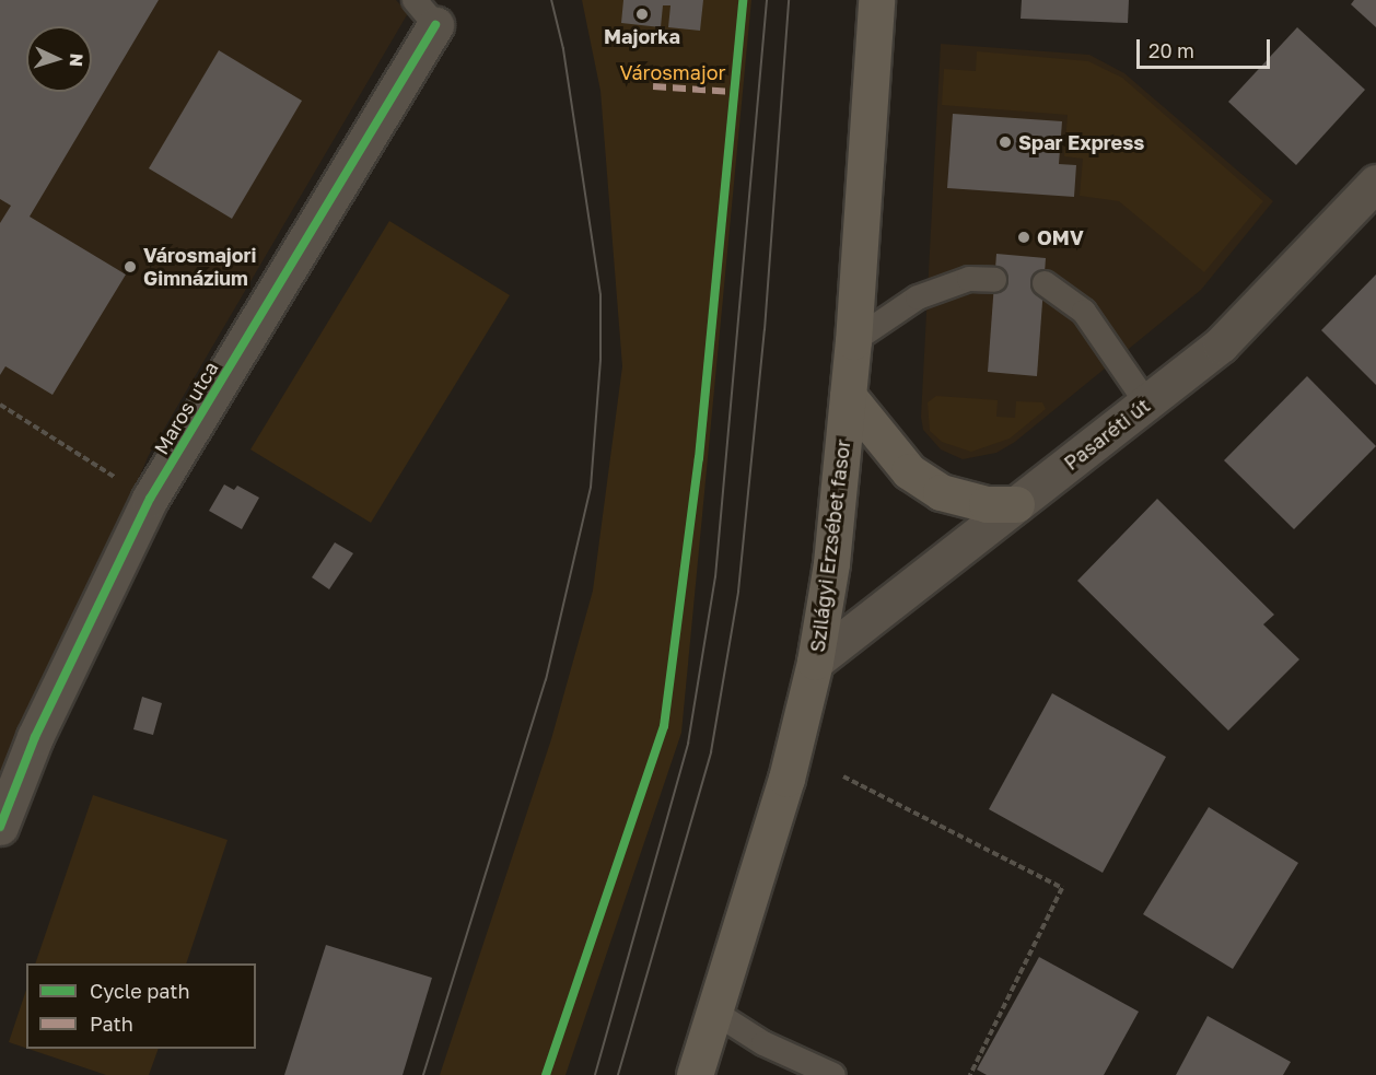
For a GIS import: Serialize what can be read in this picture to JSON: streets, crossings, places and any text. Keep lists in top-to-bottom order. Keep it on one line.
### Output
{"streets":{"main road":["Szilágyi Erzsébet fasor"],"street":["Maros utca","Pasaréti út"]},"crossings":[["Pasaréti út","Szilágyi Erzsébet fasor"]],"parks":["Városmajor"],"places":["Majorka","Spar Express","OMV","Városmajori Gimnázium"],"legend":["Cycle path","Path"],"scale_bar":"20 m","north":"right"}
